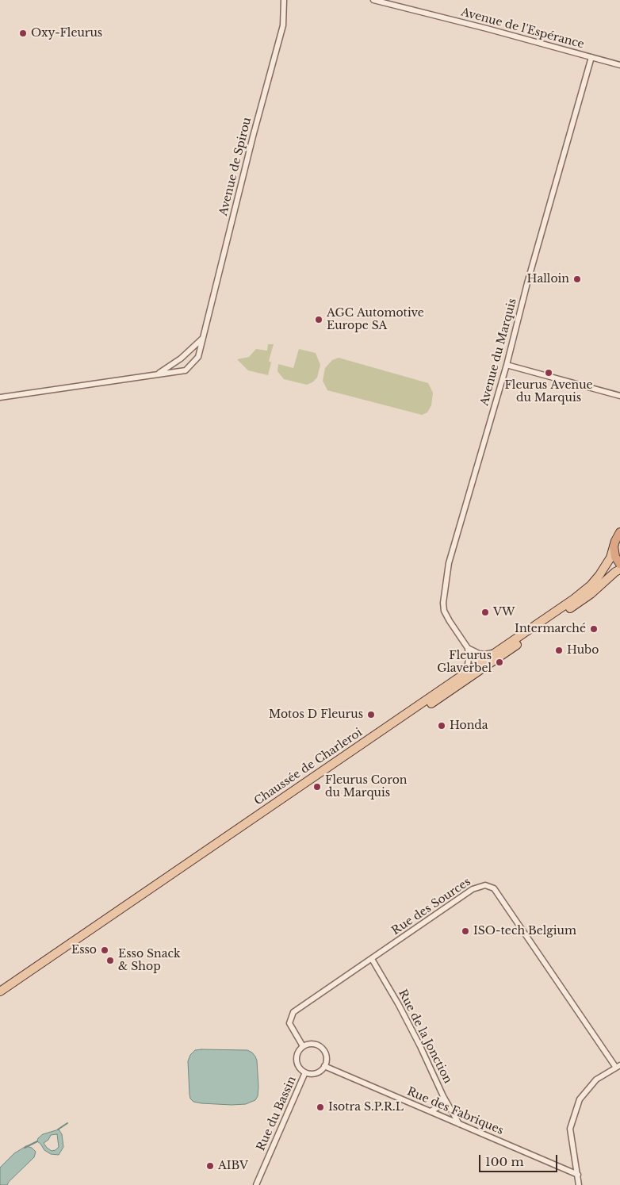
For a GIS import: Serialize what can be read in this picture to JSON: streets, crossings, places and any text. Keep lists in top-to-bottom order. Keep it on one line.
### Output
{"streets":{"main road":["Chaussée de Charleroi"],"street":["Avenue de l'Espérance","Avenue de Spirou","Avenue du Marquis","Rue des Sources","Rue de la Jonction","Rue des Fabriques","Rue du Bassin"]},"crossings":[["Avenue de l'Espérance","Avenue du Marquis"],["Rue des Sources","Rue de la Jonction"],["Rue des Sources","Rue des Fabriques"],["Rue des Sources","Rue du Bassin"],["Rue de la Jonction","Rue des Fabriques"],["Rue des Fabriques","Rue du Bassin"]],"places":["Oxy-Fleurus","Halloin","AGC Automotive Europe SA","Fleurus Avenue du Marquis","VW","Intermarché","Hubo","Fleurus Glaverbel","Motos D Fleurus","Honda","Fleurus Coron du Marquis","ISO-tech Belgium","Esso","Esso Snack & Shop","Isotra S.P.R.L","AIBV"],"scale_bar":"100 m"}
